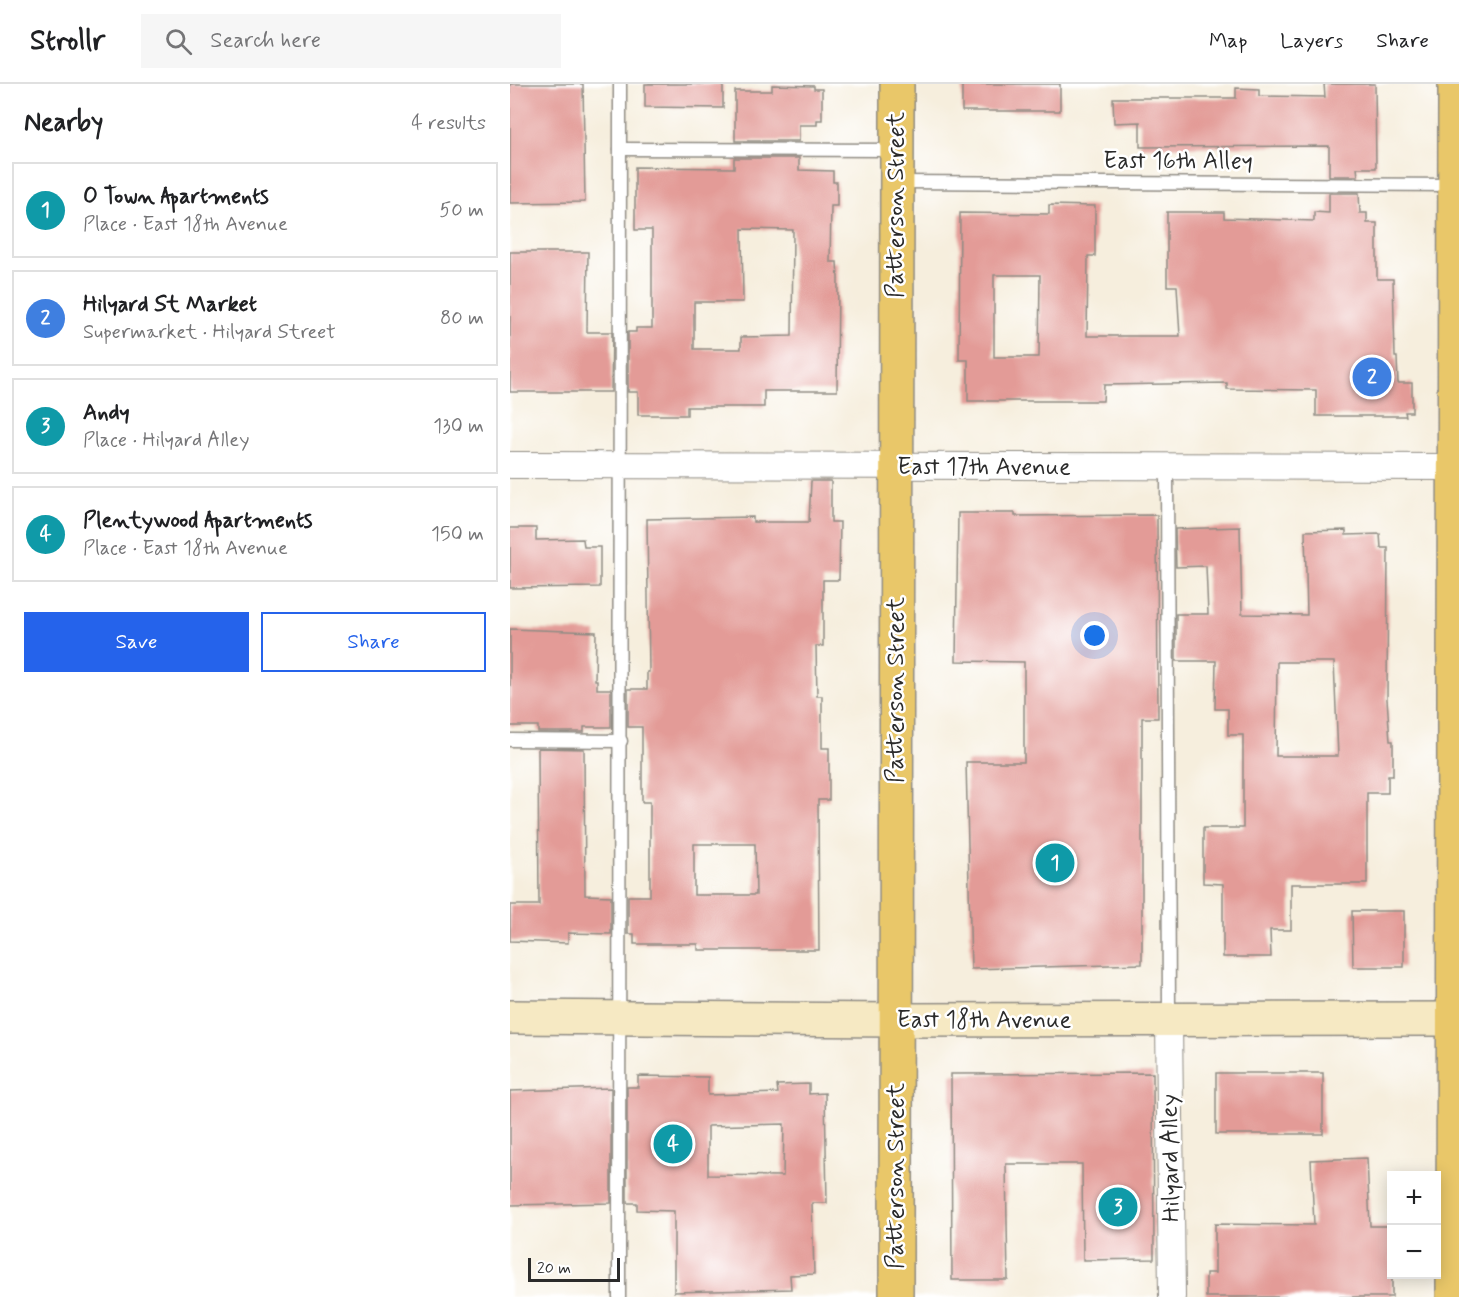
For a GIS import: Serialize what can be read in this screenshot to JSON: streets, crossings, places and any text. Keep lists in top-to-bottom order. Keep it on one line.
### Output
{"streets":{"main road":["Patterson Street","East 18th Avenue"],"street":["East 17th Avenue","Hilyard Alley"],"lane":["East 16th Alley"]},"crossings":[["East 16th Alley","Patterson Street"],["Patterson Street","East 17th Avenue"],["Patterson Street","East 18th Avenue"],["East 18th Avenue","Hilyard Alley"]],"scale_bar":"20 m","page":{"header":"Strollr","search":"Search here","nav":["Map","Layers","Share"],"heading":["Nearby","4 results"],"list":[{"mark":"1","name":"O Town Apartments","note":"Place · East 18th Avenue","value":"50 m"},{"mark":"2","name":"Hilyard St Market","note":"Supermarket · Hilyard Street","value":"80 m"},{"mark":"3","name":"Andy","note":"Place · Hilyard Alley","value":"130 m"},{"mark":"4","name":"Plentywood Apartments","note":"Place · East 18th Avenue","value":"150 m"}],"pins":["2","1","4","3"],"buttons":["Save","Share"],"map_buttons":["+","−"],"scale":"20 m"}}
